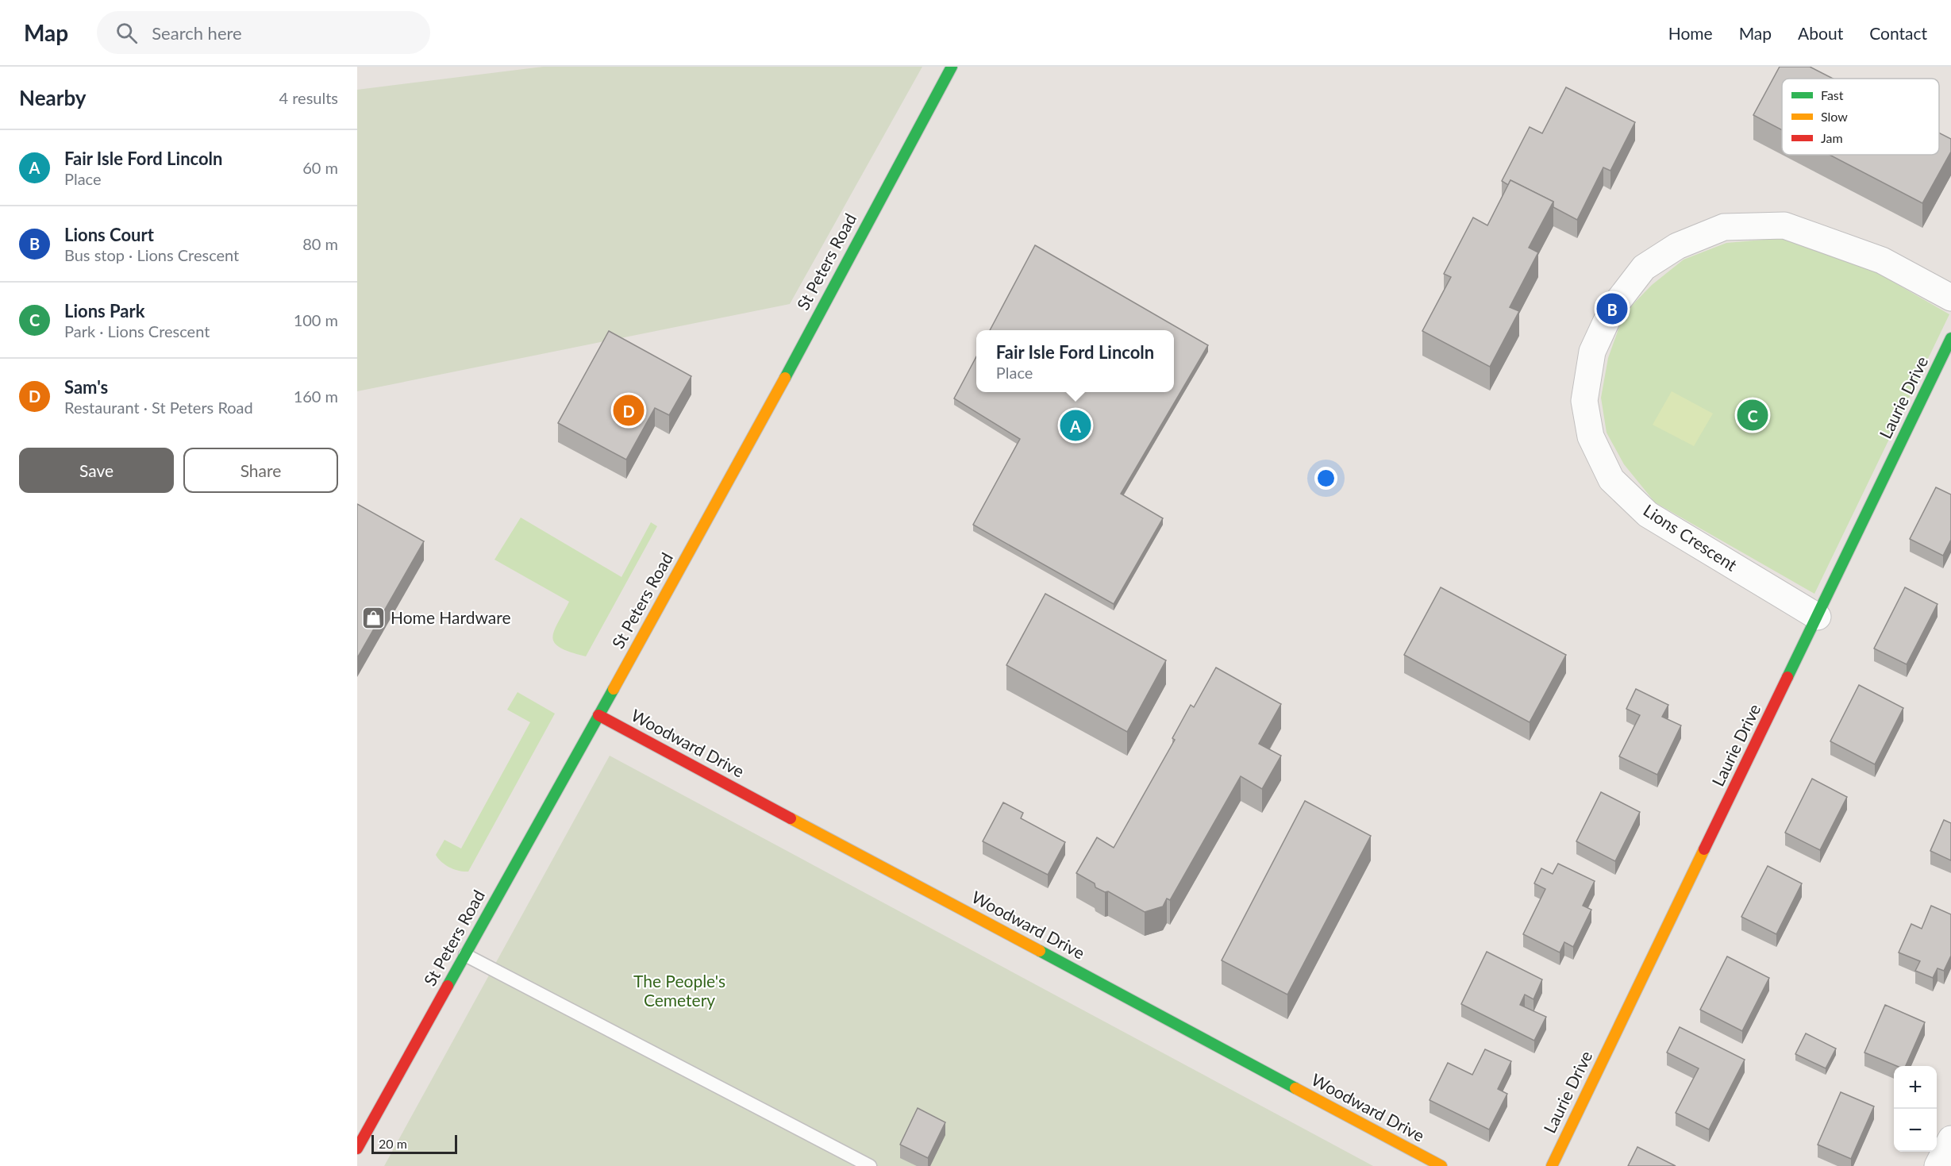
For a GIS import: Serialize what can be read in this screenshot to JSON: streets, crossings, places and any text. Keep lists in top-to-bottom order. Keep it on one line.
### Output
{"streets":{"street":["St Peters Road","Laurie Drive","Lions Crescent","Woodward Drive"]},"crossings":[["St Peters Road","Woodward Drive"],["Laurie Drive","Lions Crescent"]],"parks":["The People's Cemetery"],"places":{"shop":["Home Hardware"]},"legend":["Fast","Slow","Jam"],"scale_bar":"20 m","page":{"header":"Map","search":"Search here","nav":["Home","Map","About","Contact"],"heading":["Nearby","4 results"],"list":[{"mark":"A","name":"Fair Isle Ford Lincoln","note":"Place","value":"60 m"},{"mark":"B","name":"Lions Court","note":"Bus stop · Lions Crescent","value":"80 m"},{"mark":"C","name":"Lions Park","note":"Park · Lions Crescent","value":"100 m"},{"mark":"D","name":"Sam's","note":"Restaurant · St Peters Road","value":"160 m"}],"pins":["B","D","C","A"],"popup":["Fair Isle Ford Lincoln","Place"],"buttons":["Save","Share"],"map_buttons":["+","−"],"scale":"20 m"}}
